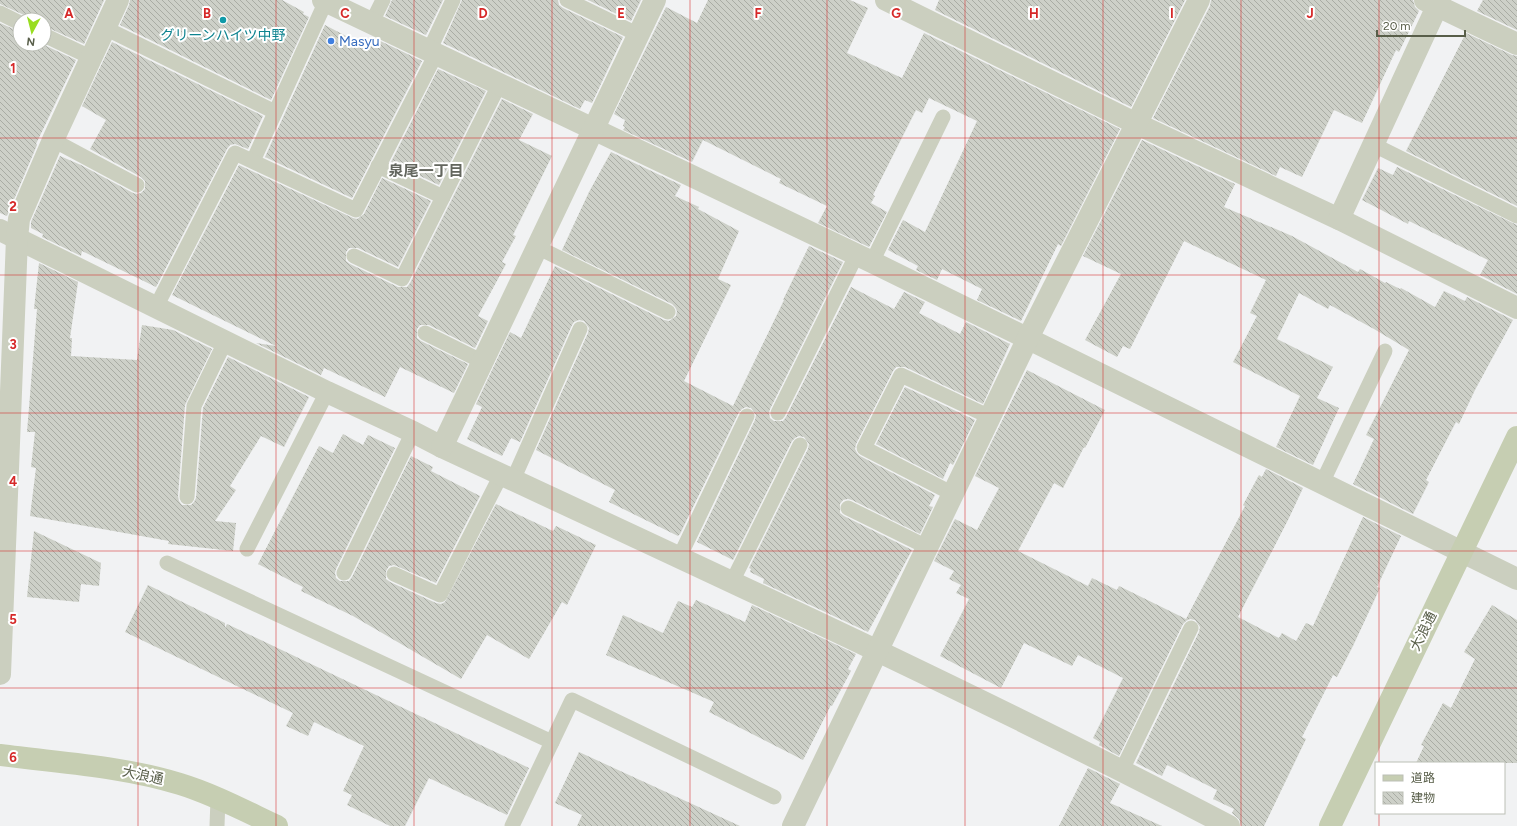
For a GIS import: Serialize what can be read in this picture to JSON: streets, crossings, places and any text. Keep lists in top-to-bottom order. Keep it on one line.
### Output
{"streets":{"main road":["大浪通"]},"districts":["泉尾一丁目"],"places":["グリーンハイツ中野","Masyu"],"legend":["道路","建物"],"scale_bar":"20 m","north":"bottom","grid":{"columns":["A","B","C","D","E","F","G","H","I","J"],"rows":["1","2","3","4","5","6"]}}
